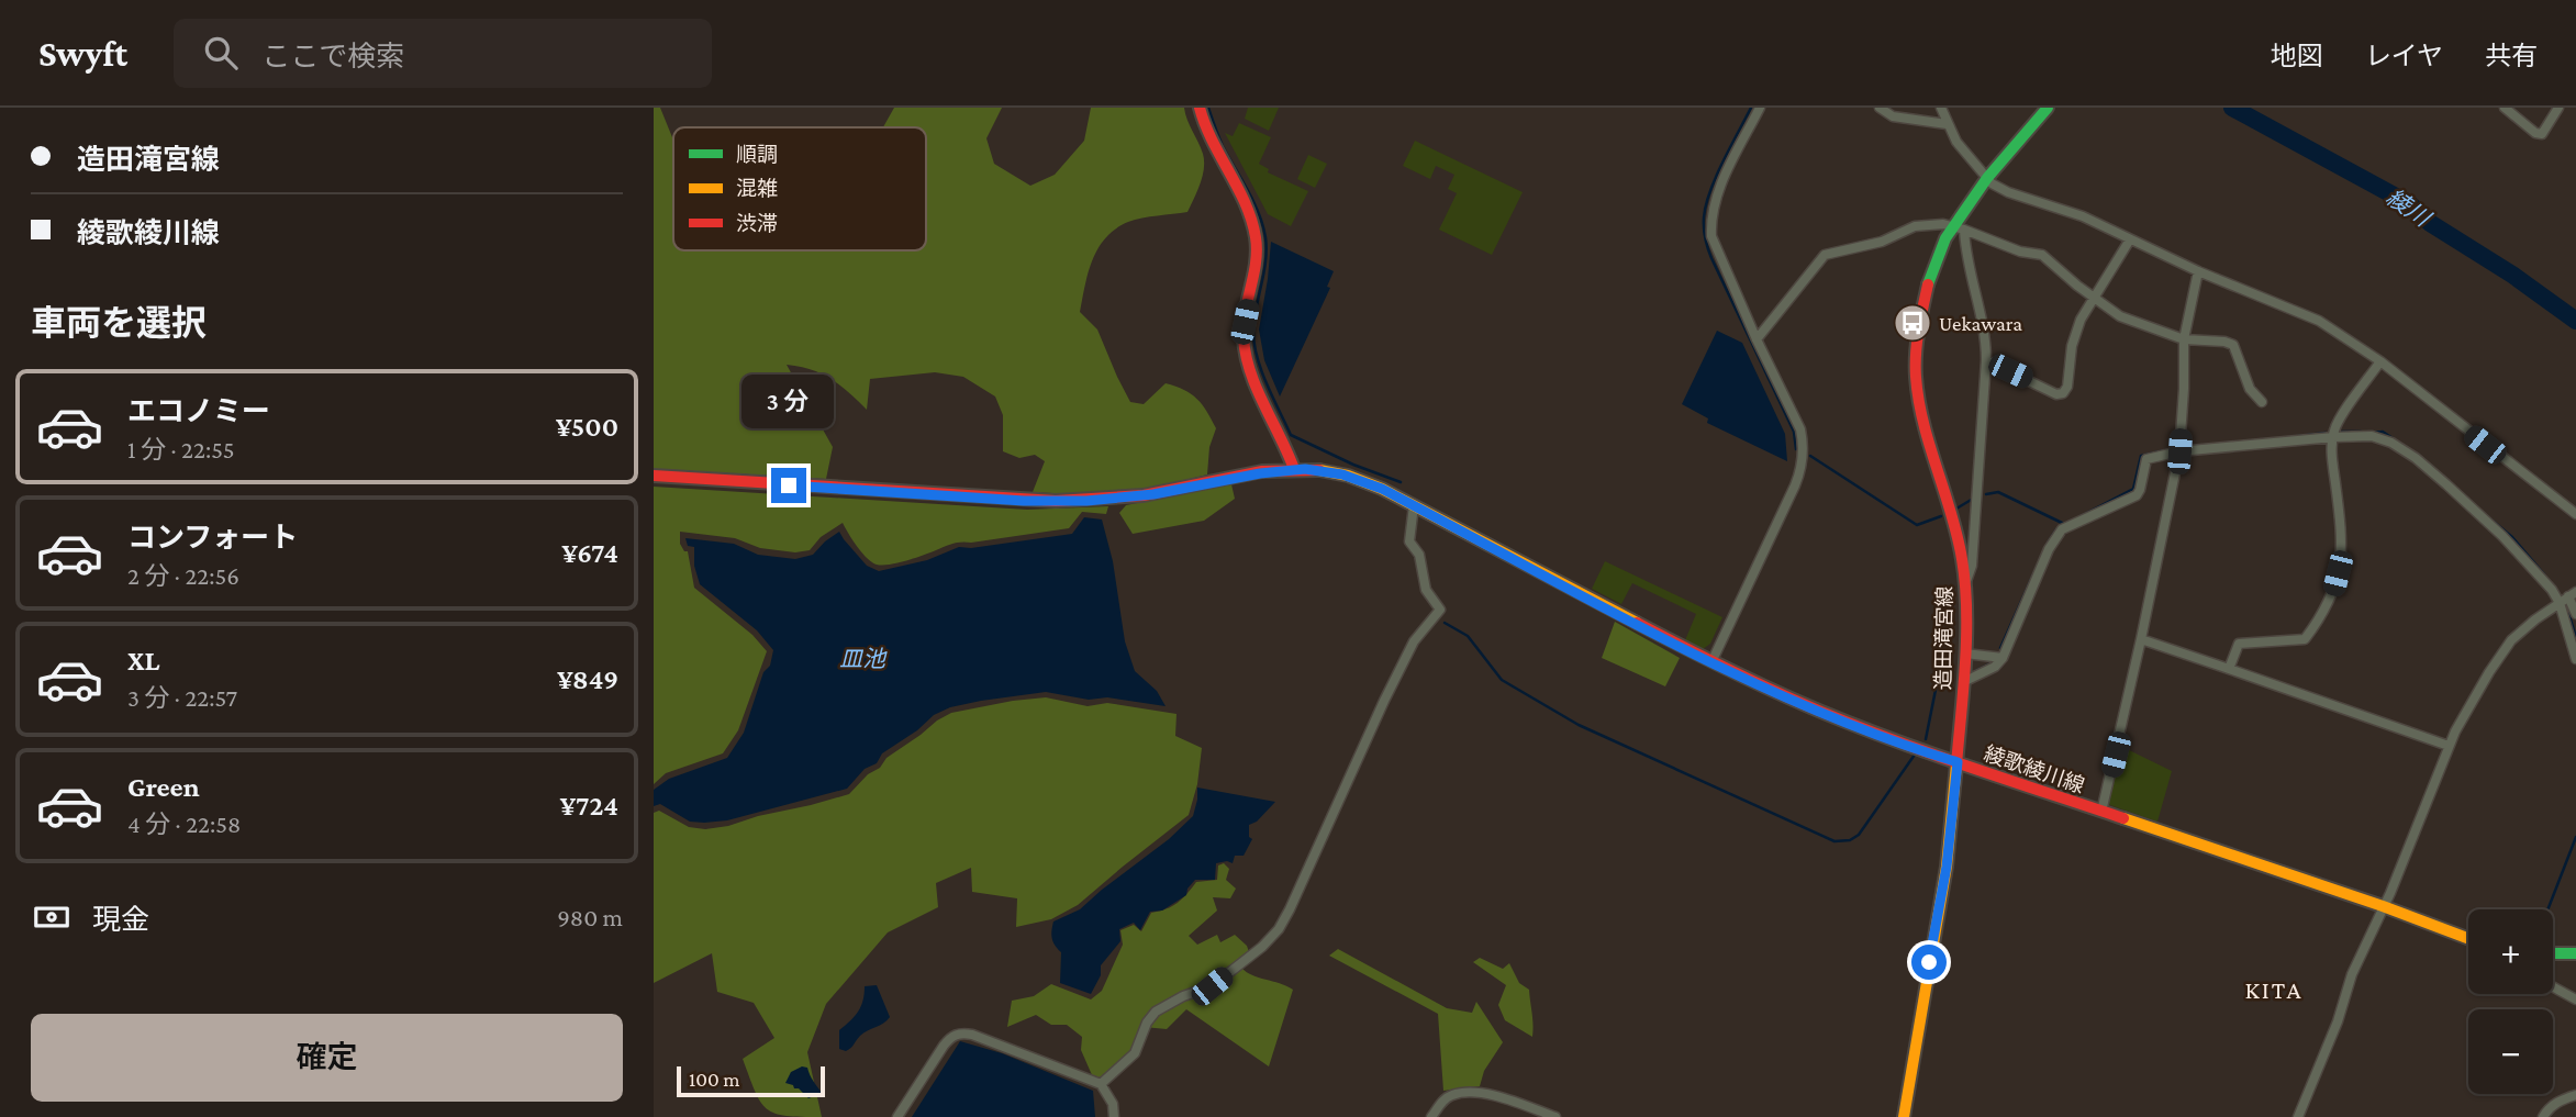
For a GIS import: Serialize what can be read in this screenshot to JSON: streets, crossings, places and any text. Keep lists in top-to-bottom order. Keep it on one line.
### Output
{"streets":{"main road":["造田滝宮線","綾歌綾川線"]},"crossings":[["造田滝宮線","綾歌綾川線"]],"districts":["KITA"],"water":["綾川","皿池"],"places":{"bus stop":["Uekawara"]},"legend":["順調","混雑","渋滞"],"scale_bar":"100 m","page":{"header":"Swyft","search":"ここで検索","nav":["地図","レイヤ","共有"],"banner":["造田滝宮線","綾歌綾川線"],"heading":"車両を選択","list":[{"name":"エコノミー","note":"1 分 · 22:55","value":"¥500"},{"name":"コンフォート","note":"2 分 · 22:56","value":"¥674"},{"name":"XL","note":"3 分 · 22:57","value":"¥849"},{"name":"Green","note":"4 分 · 22:58","value":"¥724"}],"bubble":"3 分","pay":["現金","980 m"],"map_buttons":["+","−"],"buttons":"確定","scale":"100 m"}}
